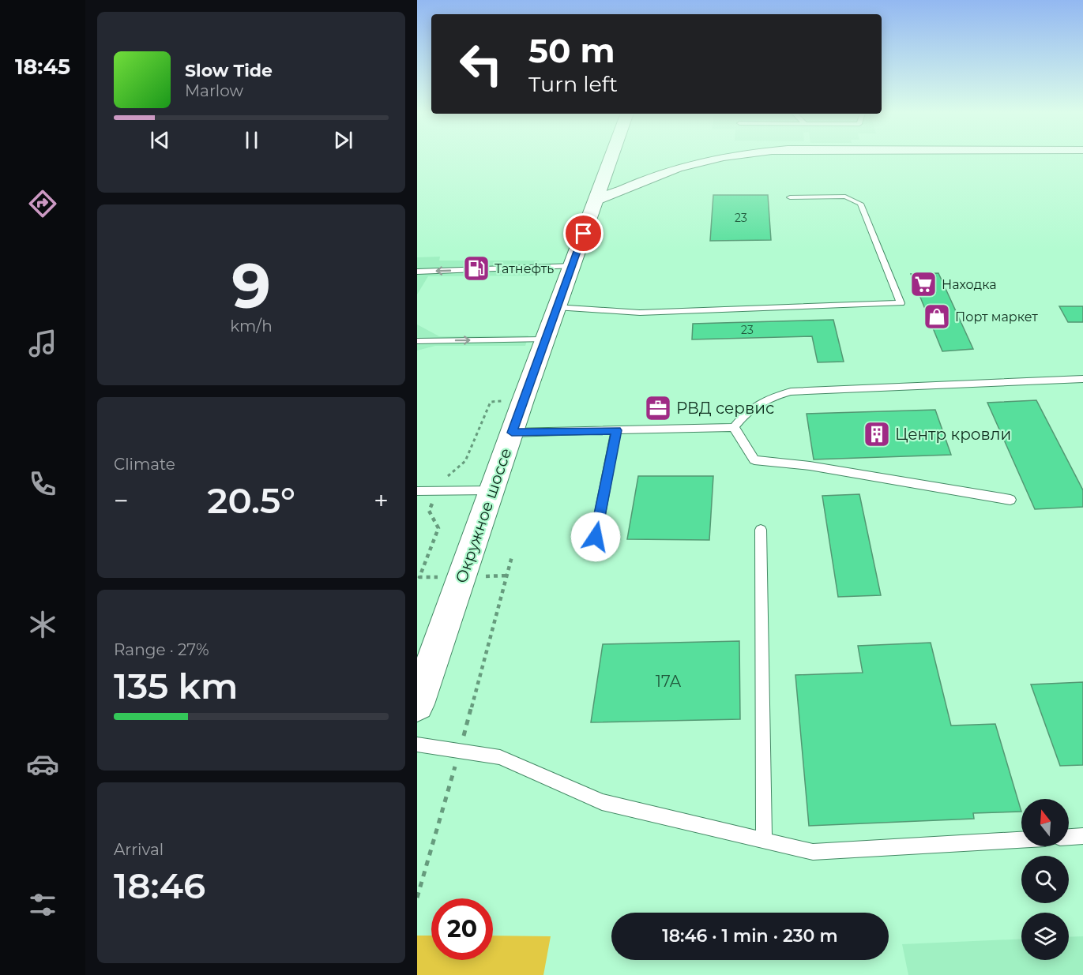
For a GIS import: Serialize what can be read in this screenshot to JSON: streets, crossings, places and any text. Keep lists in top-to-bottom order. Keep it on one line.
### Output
{"streets":{"street":["Окружное шоссе"]},"places":{"fuel station":["Татнефть"],"supermarket":["Находка"],"shop":["Порт маркет"],"office":["РВД сервис"],"building":["Центр кровли"]},"house_numbers":["23","23","17А"],"north":"top","page":{"tabs":"18:45","turn":["50 m","Turn left"],"song":["Slow Tide","Marlow"],"tile":[["9","km/h"],"Climate",["Range · 27%","135 km"],["Arrival","18:46"]],"heat":["−","20.5°","+"],"limit":"20","trip":"18:46 · 1 min · 230 m"}}
